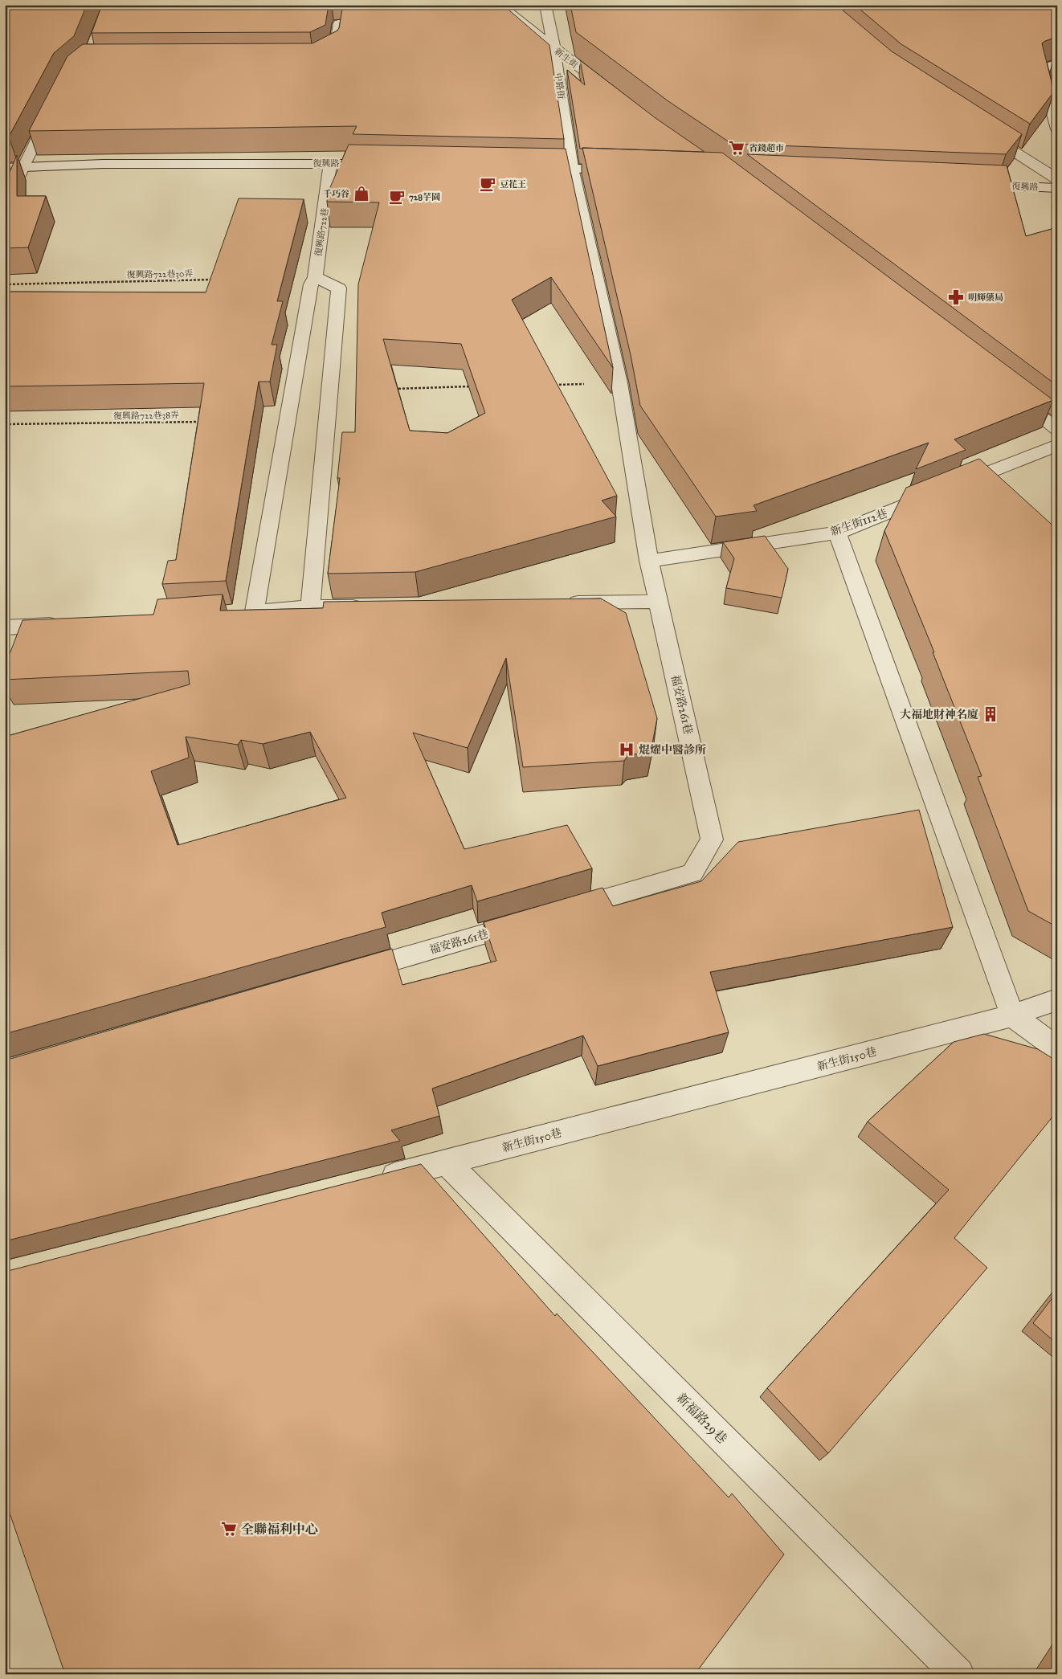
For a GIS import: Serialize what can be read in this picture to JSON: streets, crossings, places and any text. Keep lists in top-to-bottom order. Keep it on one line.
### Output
{"streets":{"street":["新生街","中路街","復興路","復興路722巷","新生街112巷","福安路261巷","新生街150巷","新福路29巷"],"path":["復興路722巷30弄","復興路722巷38弄"]},"crossings":[["新生街","中路街"],["中路街","福安路261巷"],["復興路","復興路722巷"],["新生街112巷","福安路261巷"],["新生街150巷","新福路29巷"]],"places":{"supermarket":["省錢超市","全聯福利中心"],"cafe":["豆花王","728芋園"],"shop":["千巧谷"],"pharmacy":["明輝藥局"],"building":["大福地財神名廈"],"hospital":["焜燿中醫診所"]}}
